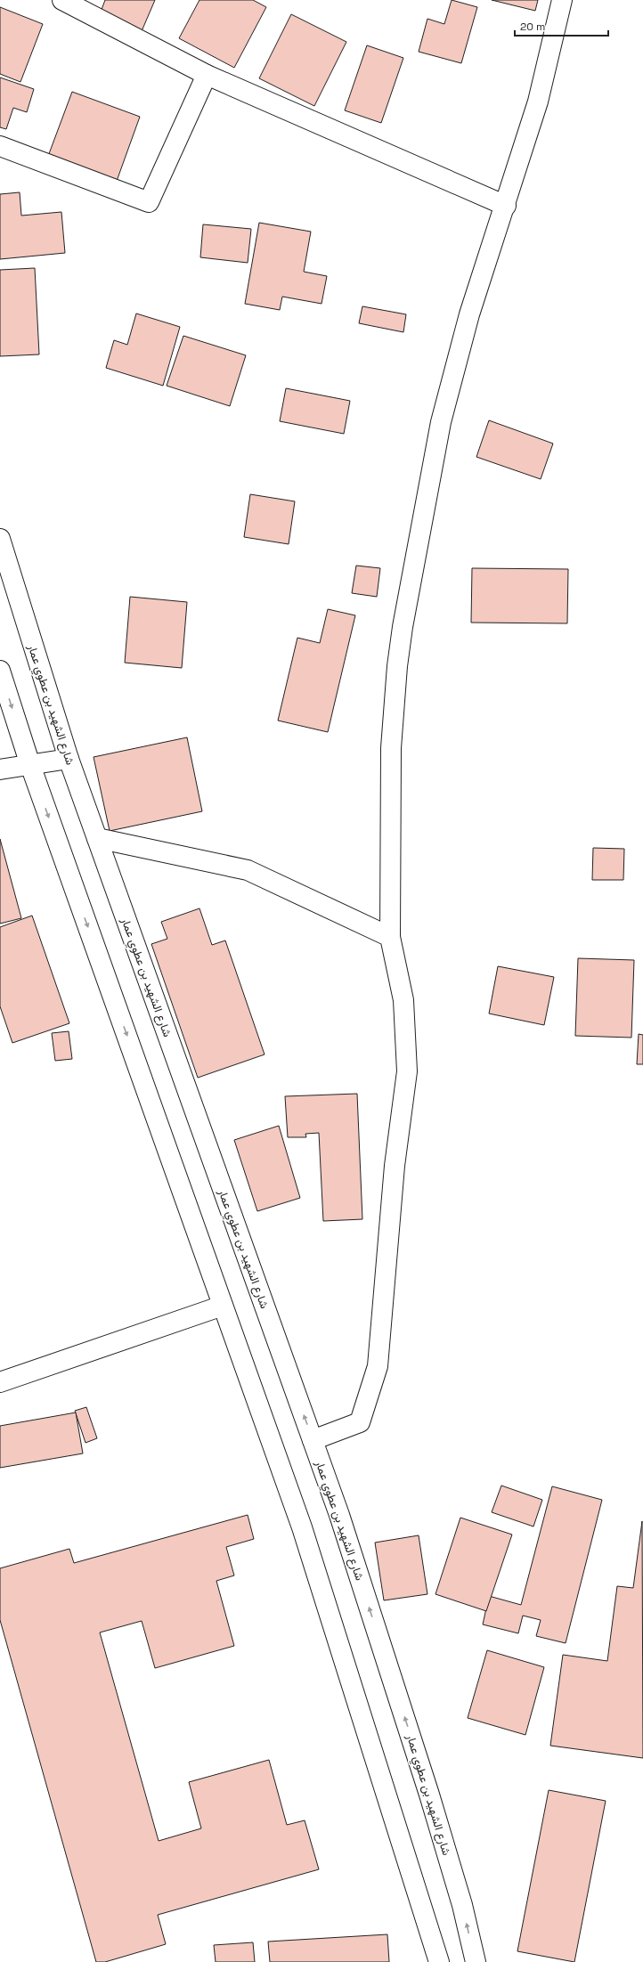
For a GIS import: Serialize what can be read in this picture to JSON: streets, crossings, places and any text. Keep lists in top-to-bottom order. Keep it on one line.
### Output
{"streets":{"street":["شارع الشهيد بن عطوي عمار"]},"scale_bar":"20 m"}
